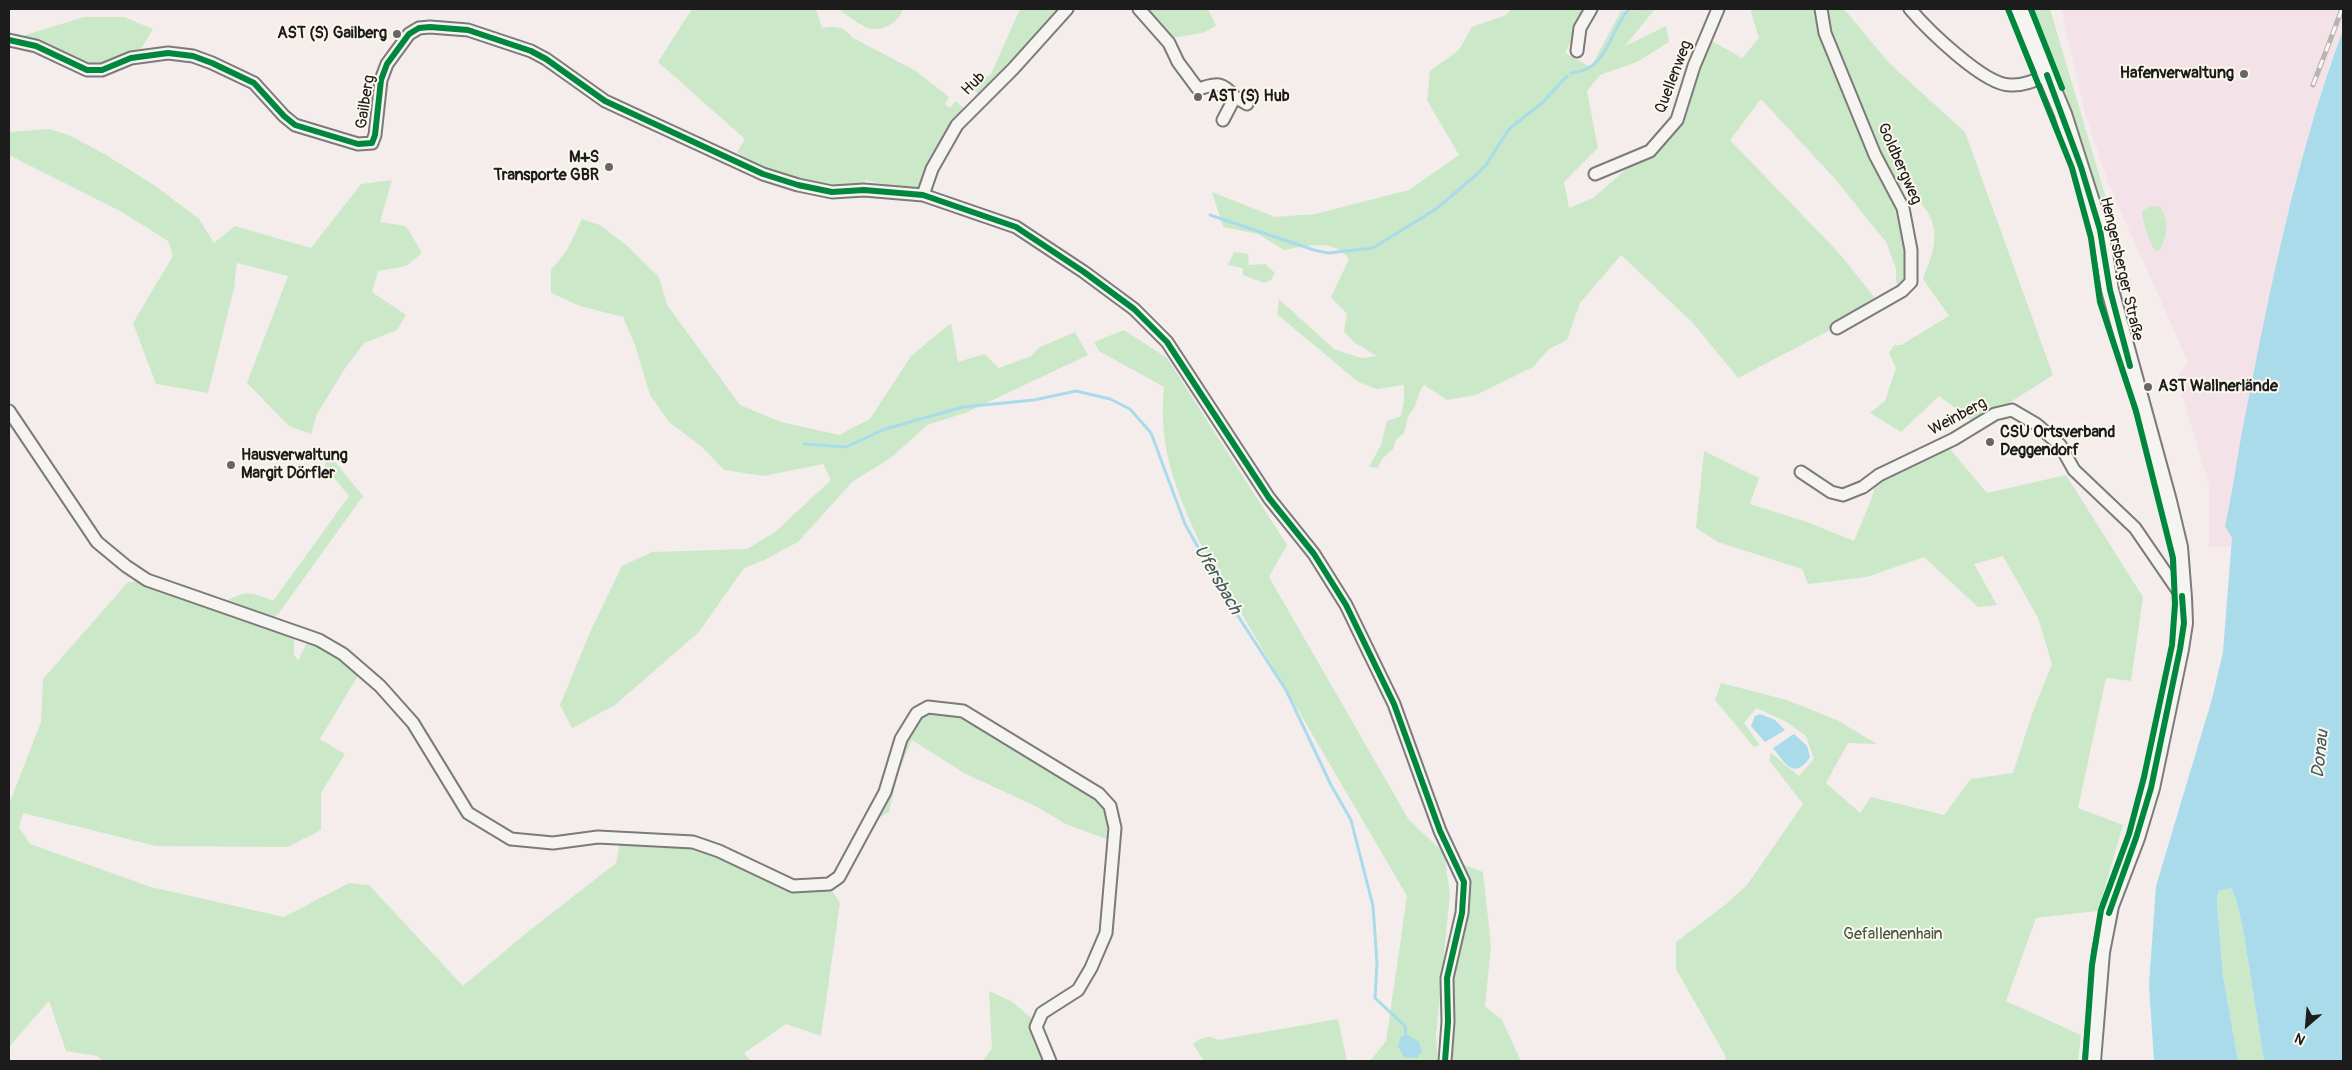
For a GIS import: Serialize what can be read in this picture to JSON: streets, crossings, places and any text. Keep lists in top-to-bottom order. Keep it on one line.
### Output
{"streets":{"main road":["Hengersberger Straße"],"street":["Quellenweg","Hub","Gailberg","Goldbergweg","Weinberg"]},"crossings":[["Hub","Gailberg"],["Hengersberger Straße","Weinberg"]],"water":["Ufersbach","Donau"],"parks":["Gefallenenhain"],"places":["AST (S) Gailberg","Hafenverwaltung","AST (S) Hub","M+S Transporte GBR","AST Wallnerlände","CSU Ortsverband Deggendorf","Hausverwaltung Margit Dörfler"],"north":"bottom left"}
